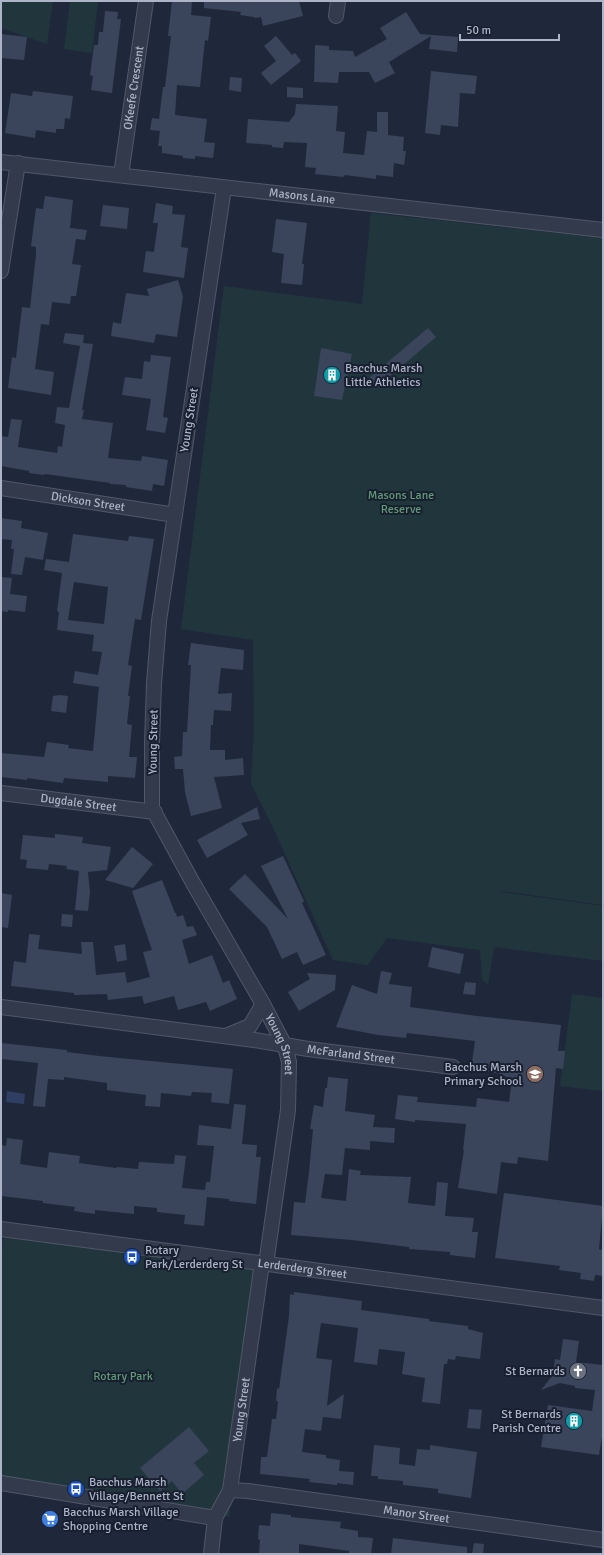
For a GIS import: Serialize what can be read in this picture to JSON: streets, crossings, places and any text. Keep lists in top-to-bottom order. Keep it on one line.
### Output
{"streets":{"street":["OKeefe Crescent","Masons Lane","Young Street","Dickson Street","Dugdale Street","McFarland Street","Lerderderg Street","Manor Street"]},"crossings":[["OKeefe Crescent","Masons Lane"],["Masons Lane","Young Street"],["Young Street","Dickson Street"],["Young Street","Dugdale Street"],["Young Street","McFarland Street"],["Young Street","Lerderderg Street"],["Young Street","Manor Street"]],"parks":["Masons Lane Reserve","Rotary Park"],"places":{"building":["Bacchus Marsh Little Athletics","St Bernards Parish Centre"],"school or university":["Bacchus Marsh Primary School"],"bus stop":["Rotary Park/Lerderderg St","Bacchus Marsh Village/Bennett St"],"church":["St Bernards"],"supermarket":["Bacchus Marsh Village Shopping Centre"]},"scale_bar":"50 m"}
